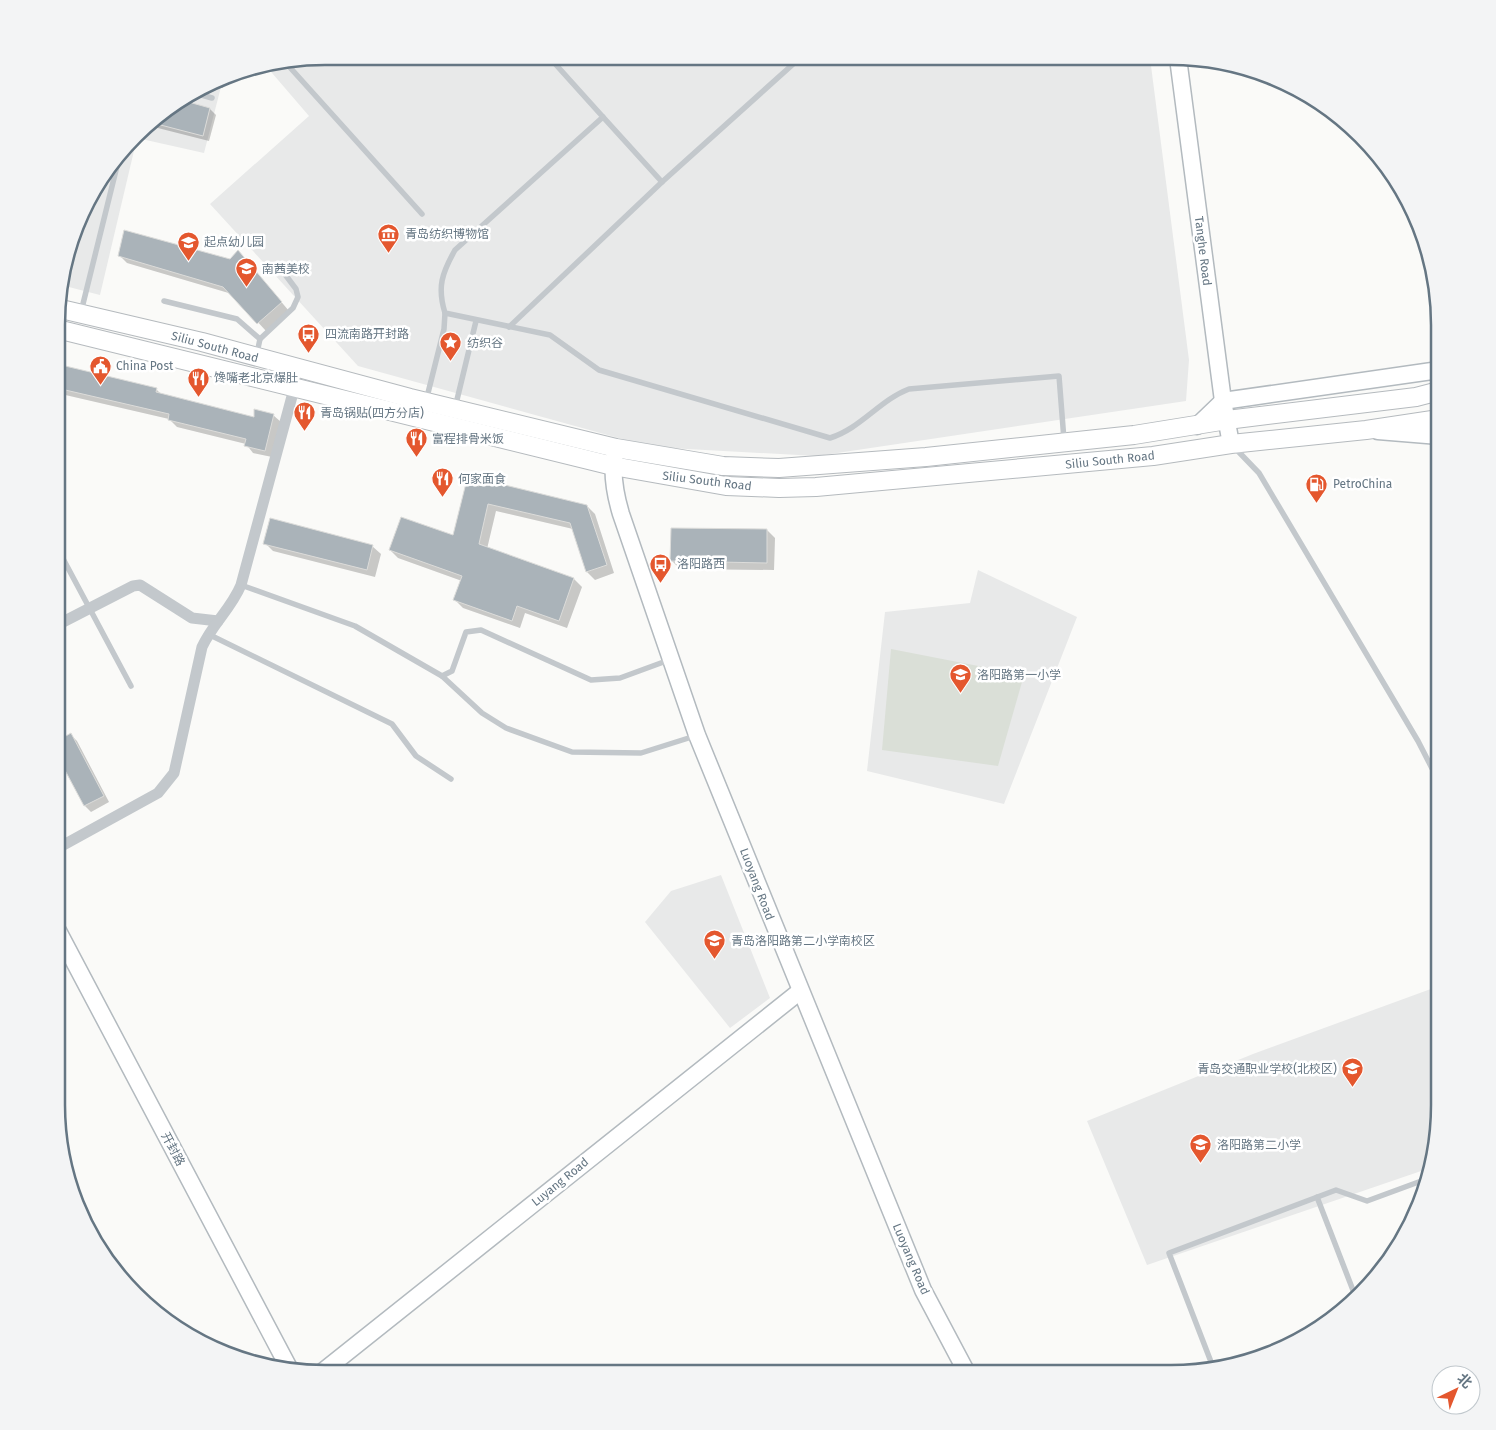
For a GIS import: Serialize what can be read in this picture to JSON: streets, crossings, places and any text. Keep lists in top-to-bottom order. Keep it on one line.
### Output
{"streets":{"main road":["Siliu South Road"],"street":["Tanghe Road","Luoyang Road","开封路","Luyang Road"]},"crossings":[["Tanghe Road","Siliu South Road"],["Siliu South Road","Luoyang Road"],["Luoyang Road","Luyang Road"]],"places":{"museum":["青岛纺织博物馆"],"school or university":["起点幼儿园","南茜美校","洛阳路第一小学","青岛洛阳路第二小学南校区","青岛交通职业学校(北校区)","洛阳路第二小学"],"bus stop":["四流南路开封路","洛阳路西"],"place":["纺织谷"],"public building":["China Post"],"restaurant":["馋嘴老北京爆肚","青岛锅贴(四方分店)","富程排骨米饭","何家面食"],"fuel station":["PetroChina"]},"north":"top right"}
